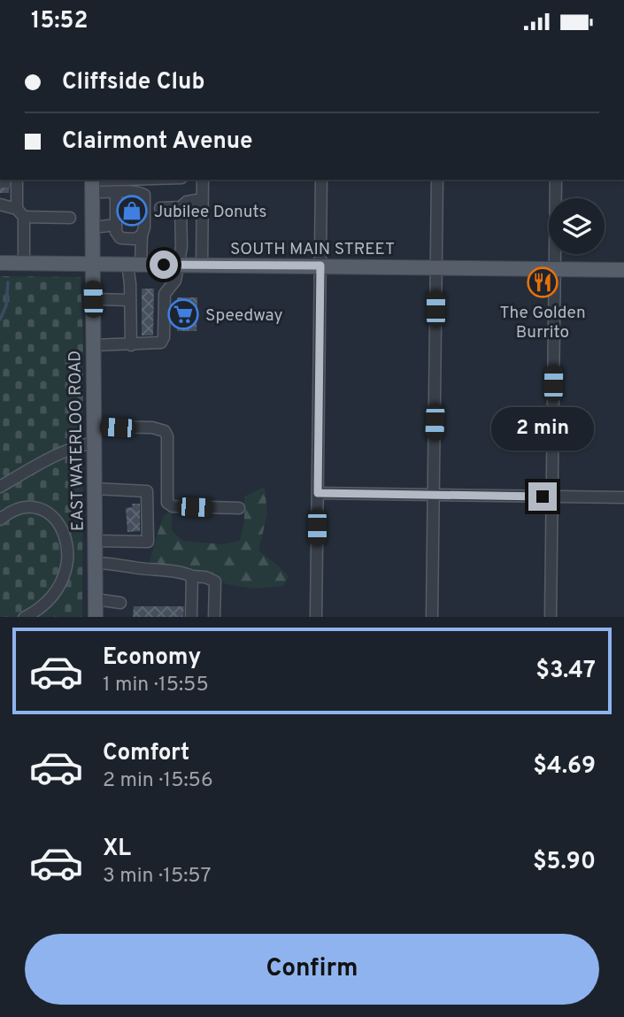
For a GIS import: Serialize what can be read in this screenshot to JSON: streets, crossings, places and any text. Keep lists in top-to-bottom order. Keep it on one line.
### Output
{"streets":{"main road":["SOUTH MAIN STREET","EAST WATERLOO ROAD"]},"crossings":[["SOUTH MAIN STREET","EAST WATERLOO ROAD"]],"places":{"shop":["Jubilee Donuts"],"restaurant":["The Golden Burrito"],"supermarket":["Speedway"]},"page":{"status":"15:52","banner":["Cliffside Club","Clairmont Avenue"],"bubble":"2 min","list":[{"name":"Economy","note":"1 min · 15:55","value":"$3.47"},{"name":"Comfort","note":"2 min · 15:56","value":"$4.69"},{"name":"XL","note":"3 min · 15:57","value":"$5.90"}],"buttons":"Confirm"}}
